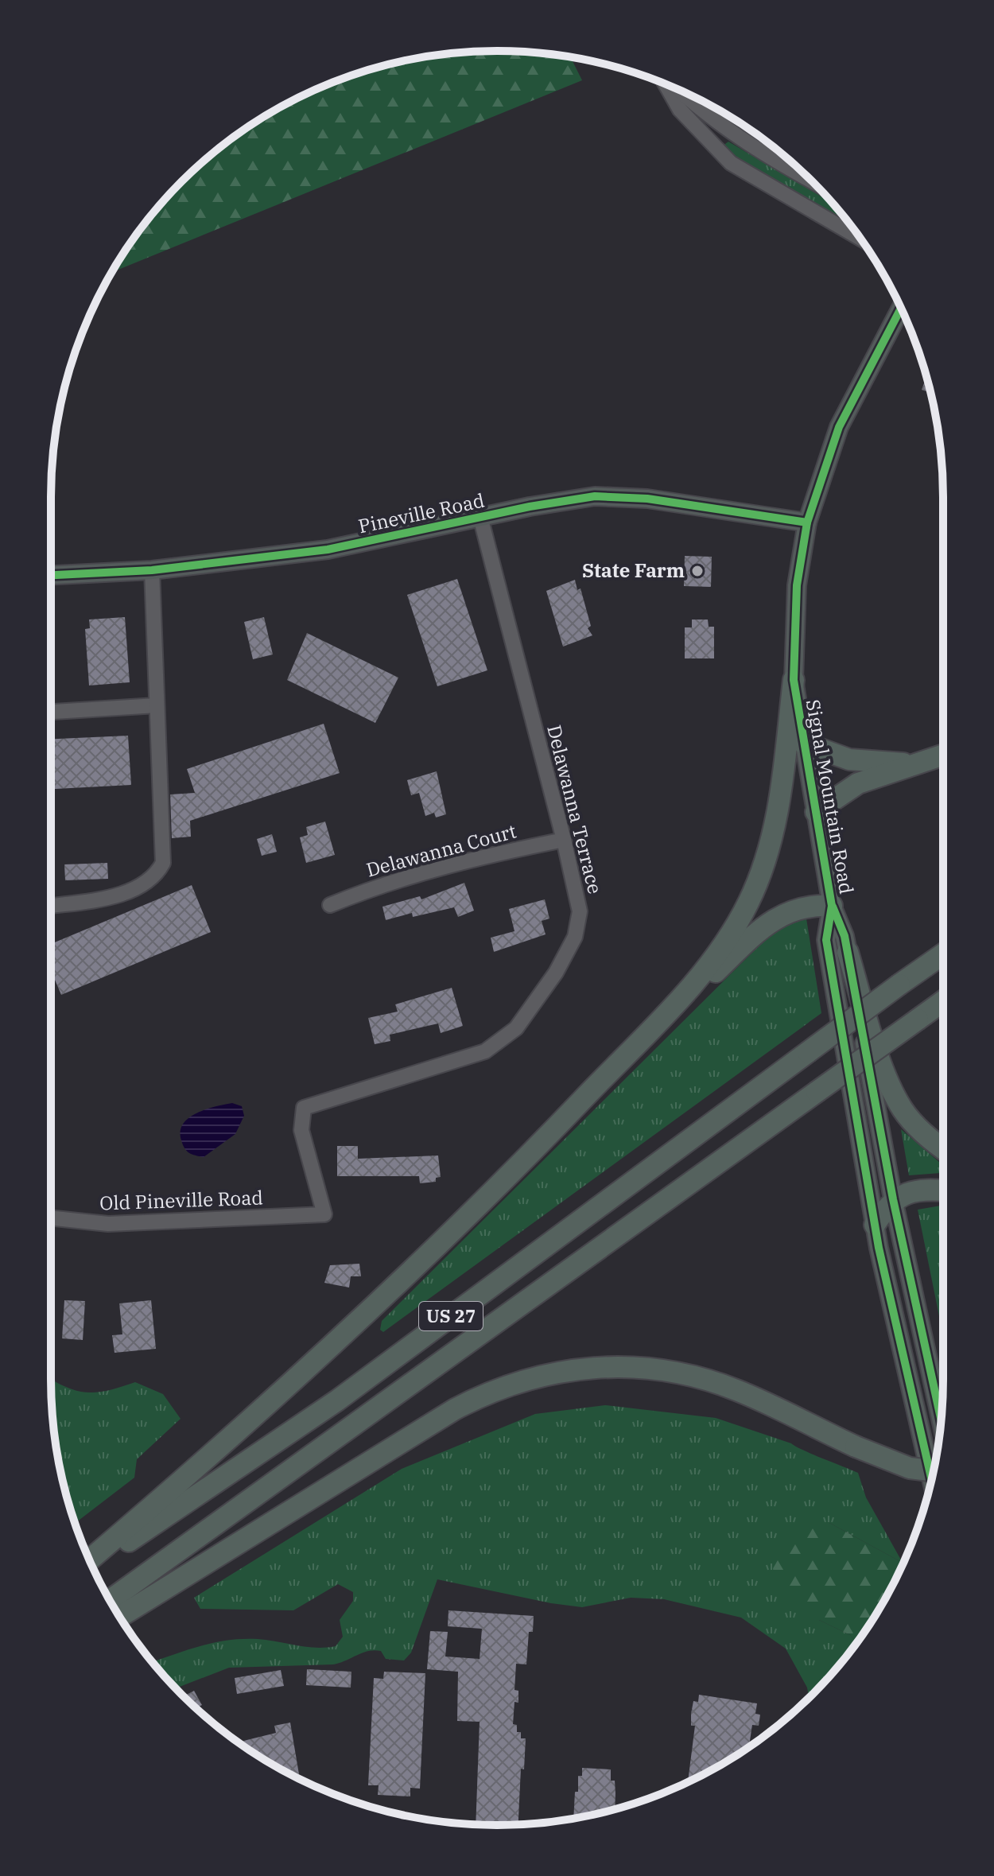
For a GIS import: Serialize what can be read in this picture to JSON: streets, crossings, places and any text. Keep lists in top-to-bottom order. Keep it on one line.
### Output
{"streets":{"highway":["US 27"],"main road":["Pineville Road","Signal Mountain Road"],"street":["Delawanna Terrace","Delawanna Court","Old Pineville Road"]},"crossings":[["Pineville Road","Signal Mountain Road"],["Pineville Road","Delawanna Terrace"],["Delawanna Terrace","Delawanna Court"],["Delawanna Terrace","Old Pineville Road"]],"places":["State Farm"]}
